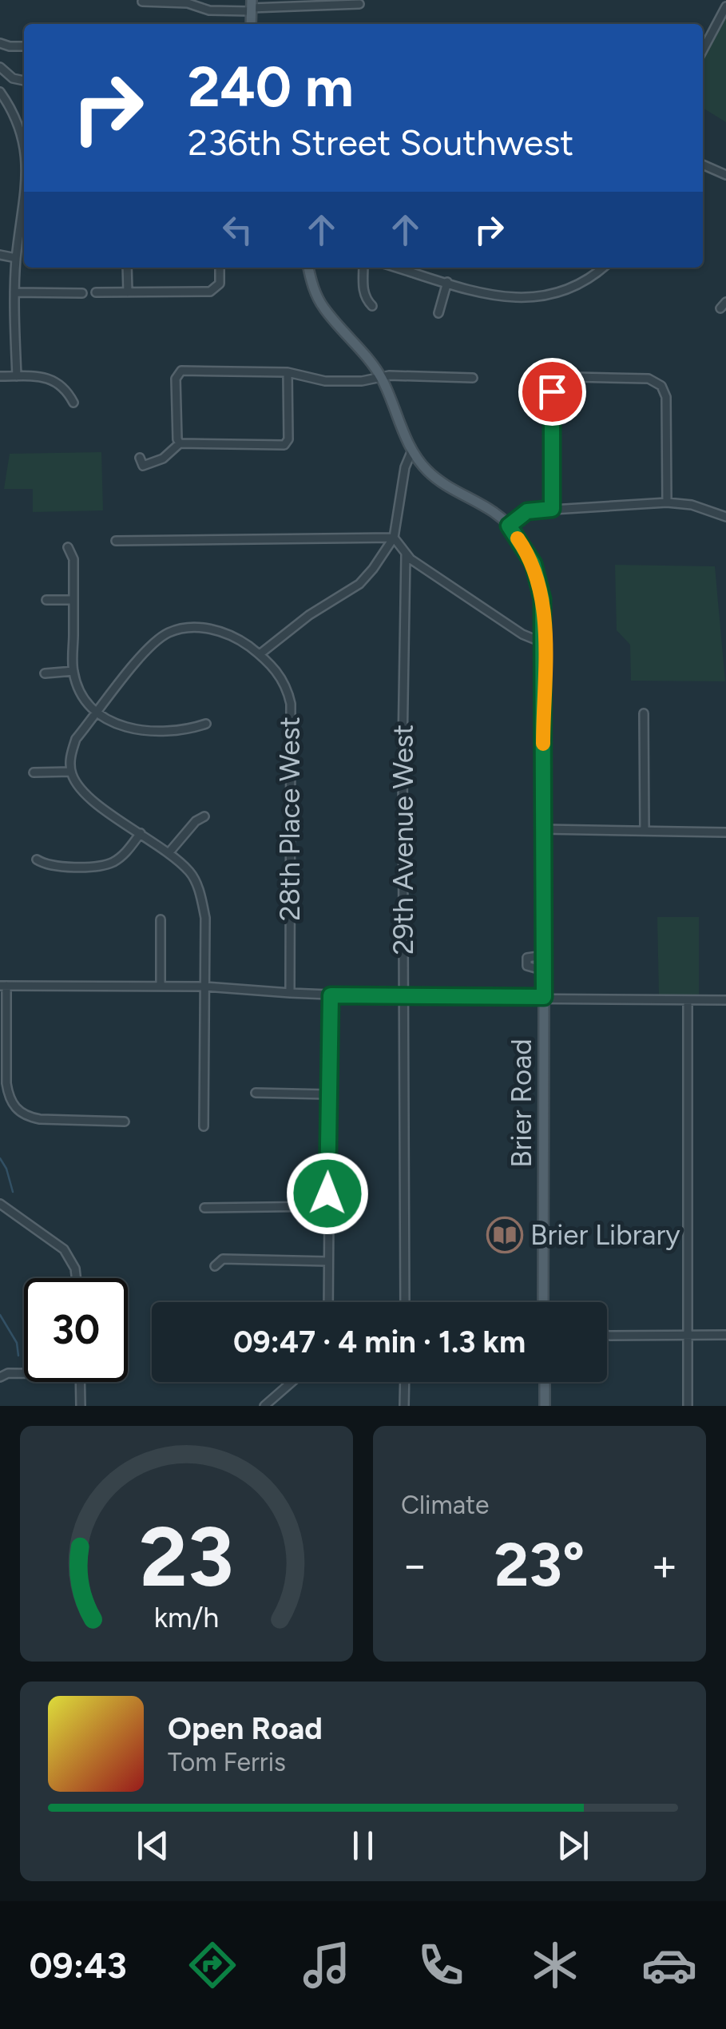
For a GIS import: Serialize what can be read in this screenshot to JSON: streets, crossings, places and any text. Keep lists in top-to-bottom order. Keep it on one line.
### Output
{"streets":{"main road":["Brier Road"],"street":["28th Place West","29th Avenue West"]},"places":{"library":["Brier Library"]},"page":{"turn":["240 m","236th Street Southwest"],"limit":"30","trip":"09:47 · 4 min · 1.3 km","tile":"Climate","heat":["−","23°","+"],"song":["Open Road","Tom Ferris"],"tabs":"09:43","gauge":["23","km/h"]}}
